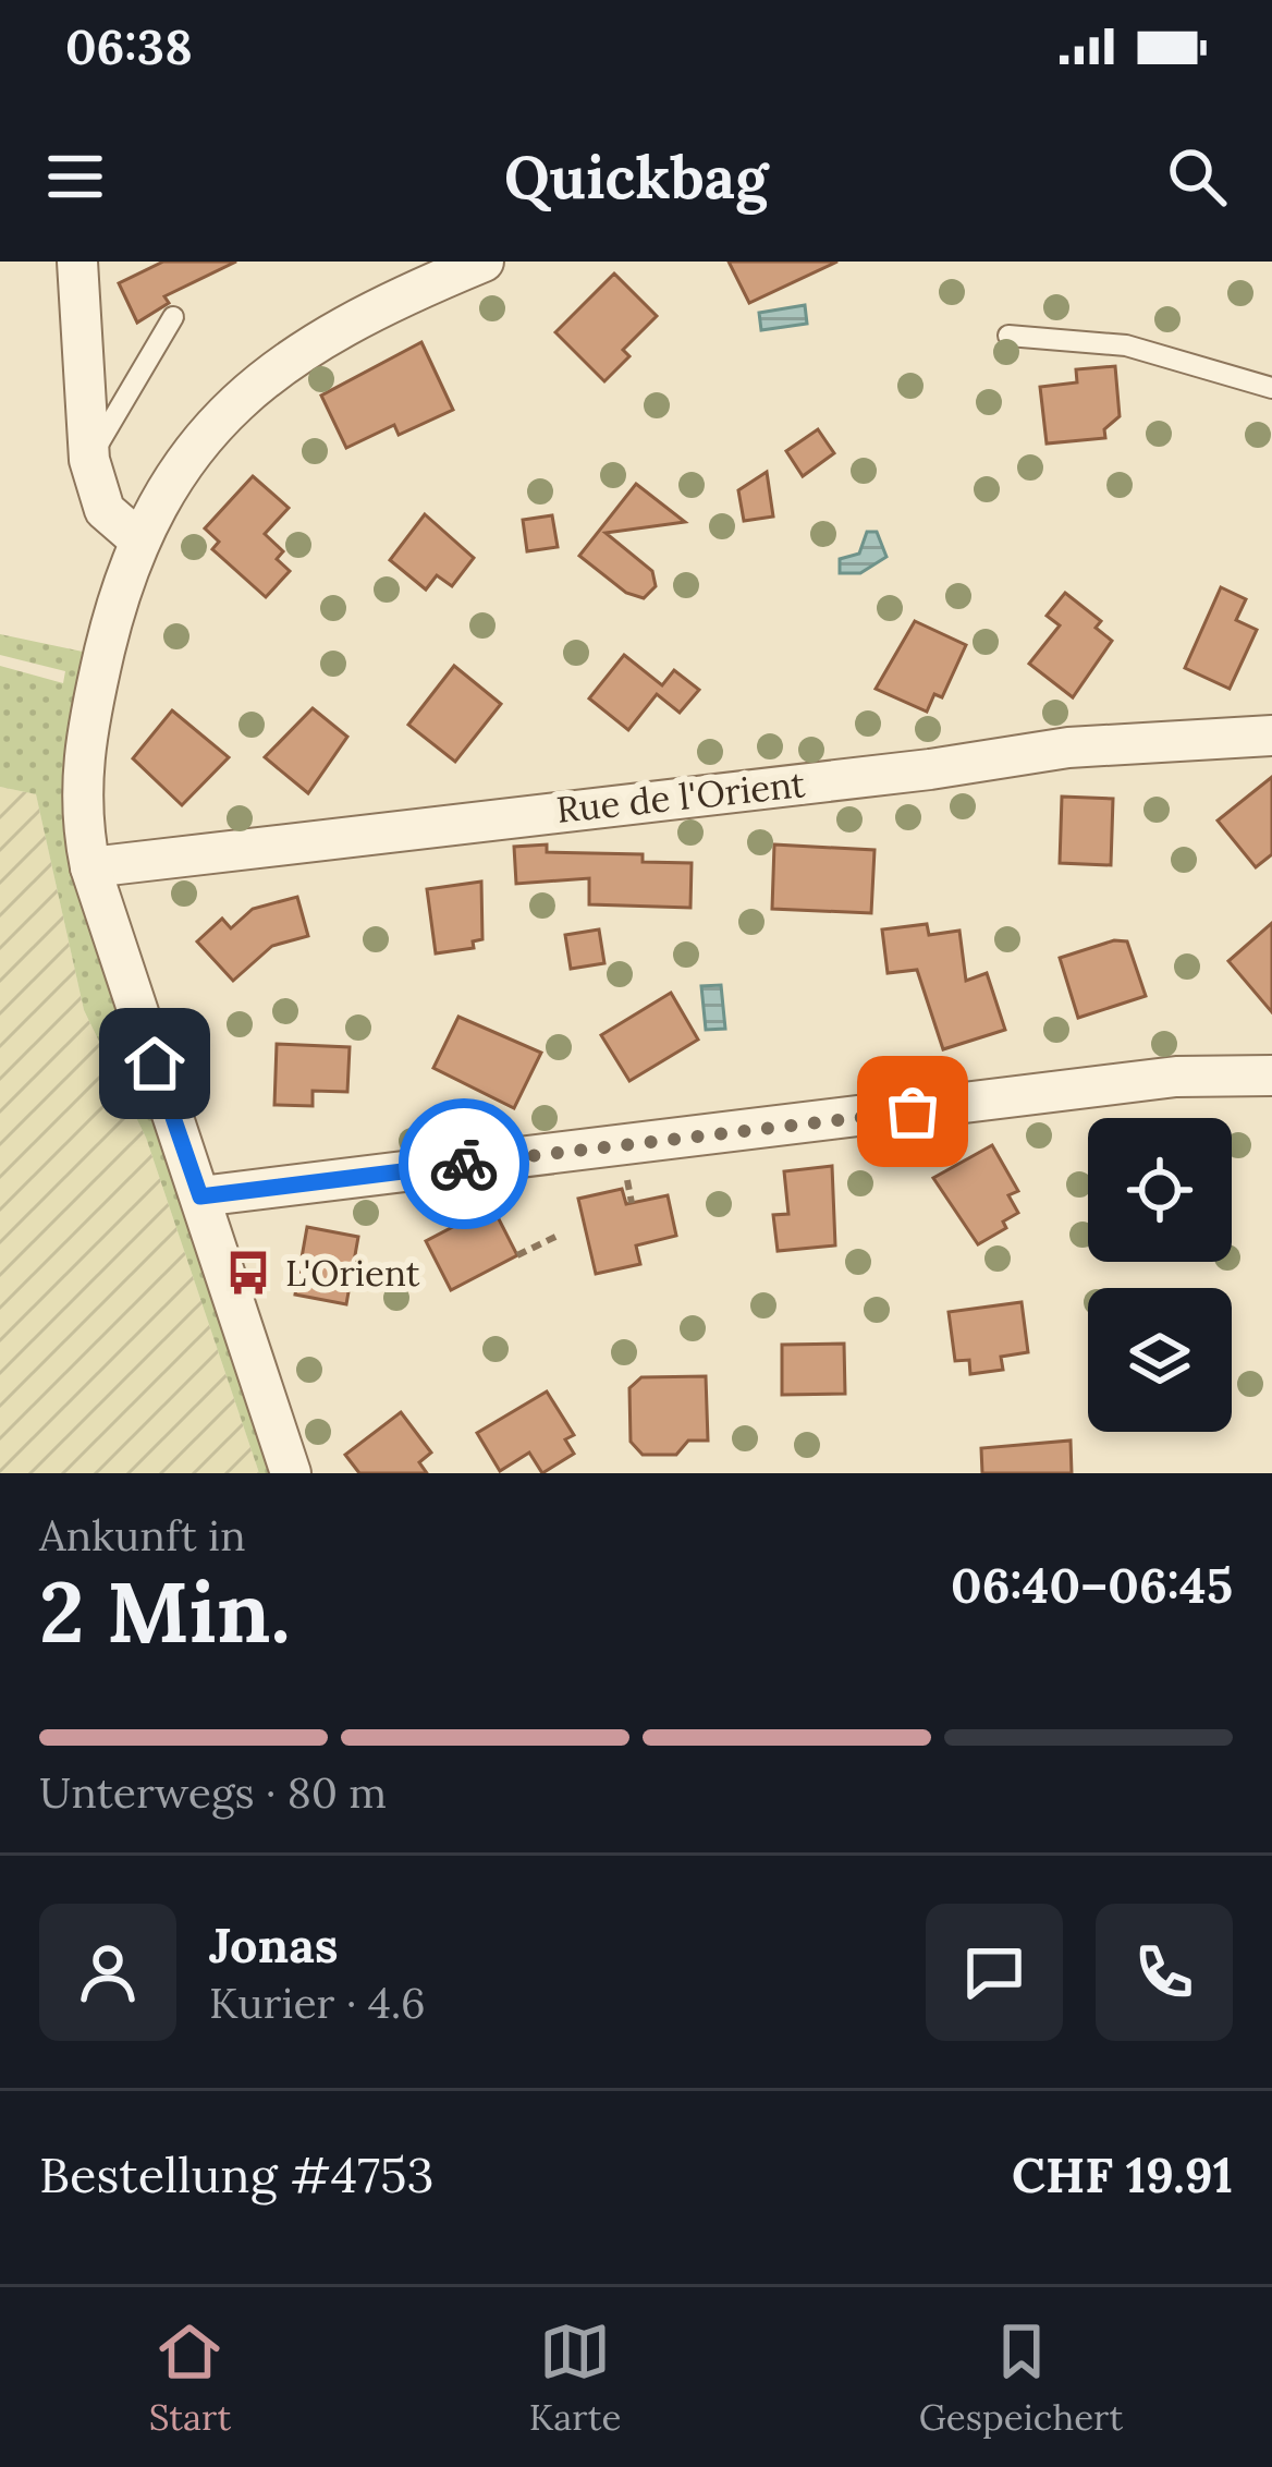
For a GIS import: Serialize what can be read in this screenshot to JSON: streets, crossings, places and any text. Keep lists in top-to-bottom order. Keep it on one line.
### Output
{"streets":{"street":["Rue de l'Orient"]},"places":{"bus stop":["L'Orient"]},"page":{"status":"06:38","header":"Quickbag","heading":["2 Min.","Ankunft in","06:40–06:45"],"panel":["Jonas","Kurier · 4.6","Bestellung #4753","CHF 19.91"],"bar":"Unterwegs · 80 m","tabs":["Start","Karte","Gespeichert"]}}
